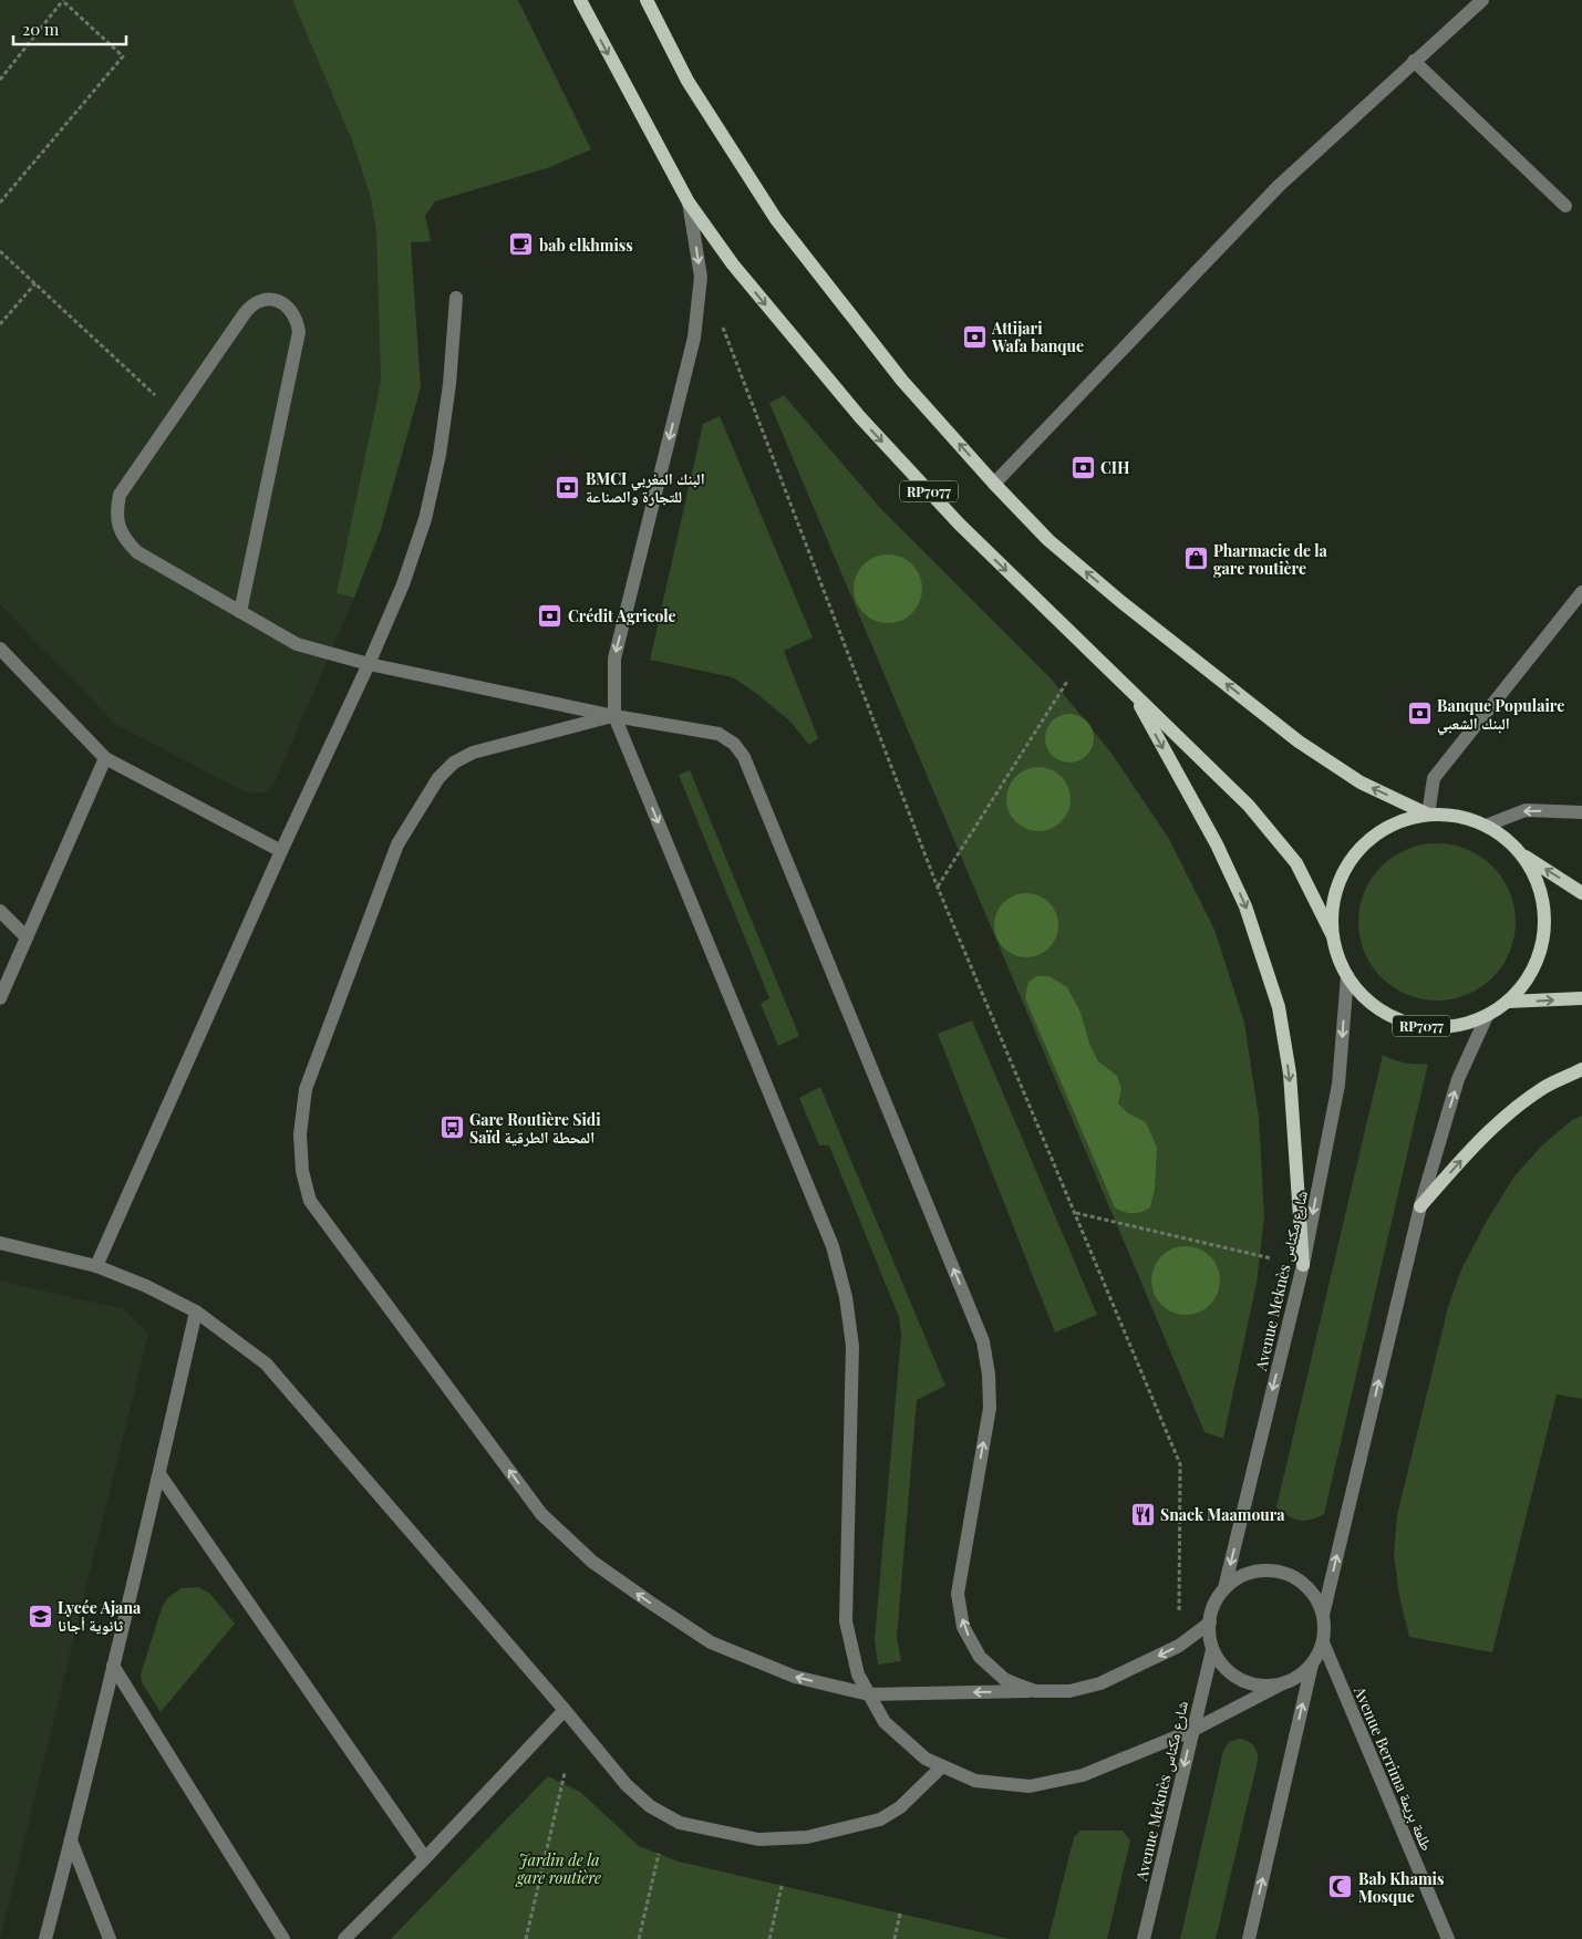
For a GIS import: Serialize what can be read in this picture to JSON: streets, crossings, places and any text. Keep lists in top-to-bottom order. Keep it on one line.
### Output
{"streets":{"main road":["RP7077"],"street":["Avenue Meknès شارع مكناس","Avenue Berrima طلعة بريمة"]},"crossings":[["RP7077","Avenue Meknès شارع مكناس"],["Avenue Meknès شارع مكناس","Avenue Berrima طلعة بريمة"]],"parks":["Jardin de la gare routière"],"places":{"cafe":["bab elkhmiss"],"bank":["Attijari Wafa banque","CIH","BMCI البنك المغربي للتجارة والصناعة","Crédit Agricole","Banque Populaire البنك الشعبي"],"shop":["Pharmacie de la gare routière"],"bus stop":["Gare Routière Sidi Saïd المحطة الطرقية"],"restaurant":["Snack Maamoura"],"school or university":["Lycée Ajana ثانوية أجانا"],"mosque":["Bab Khamis Mosque"]},"scale_bar":"20 m"}
